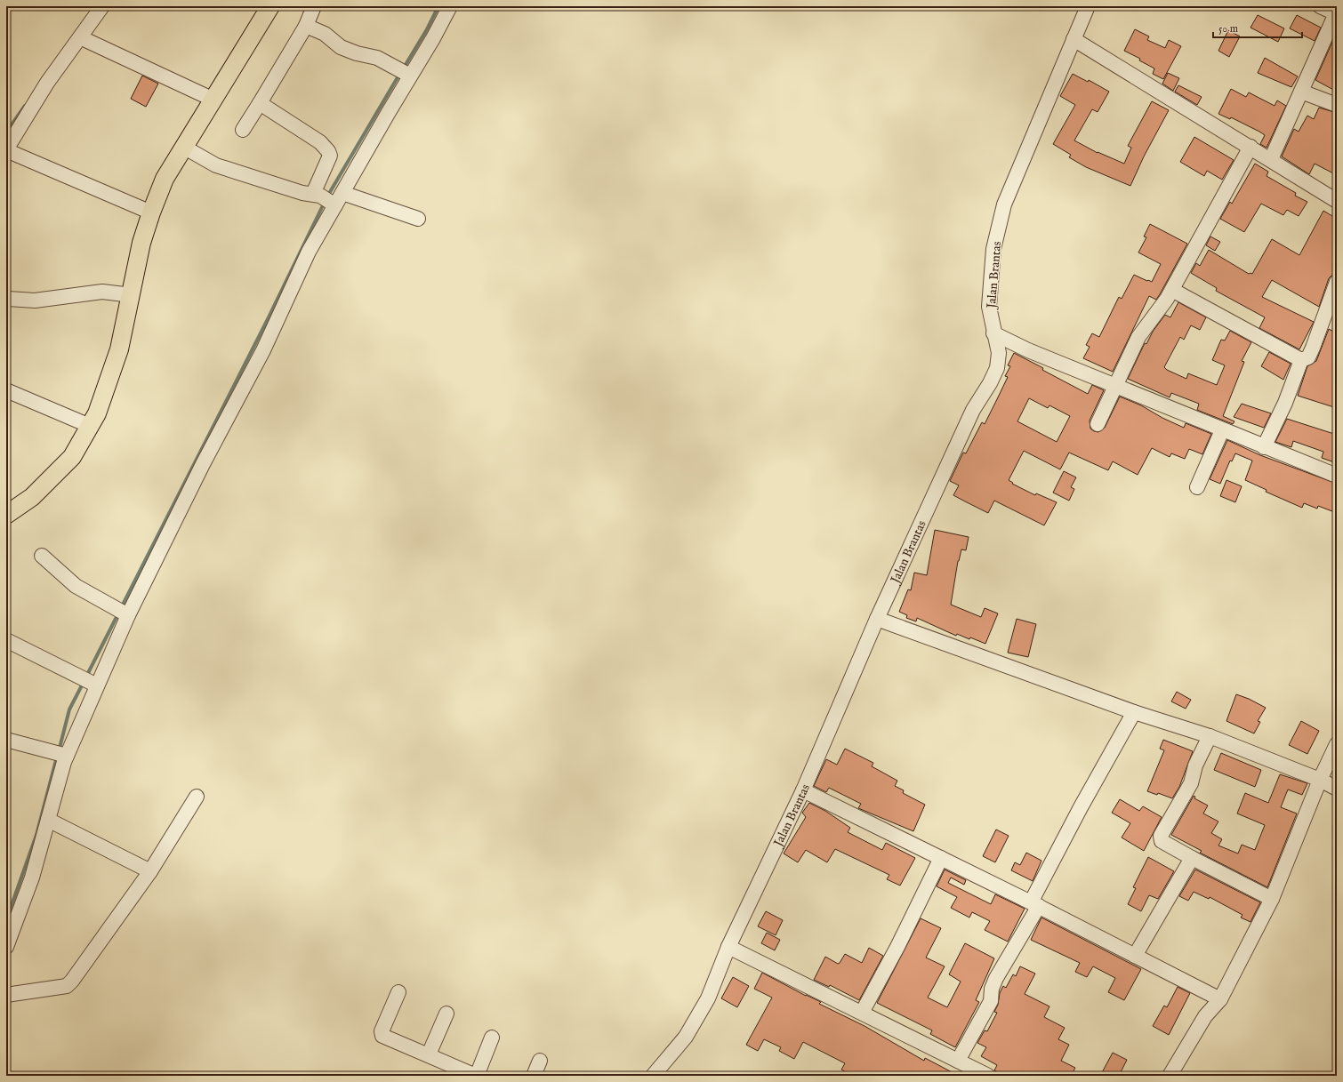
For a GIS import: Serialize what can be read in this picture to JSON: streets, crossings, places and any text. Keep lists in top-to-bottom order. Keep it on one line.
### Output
{"streets":{"street":["Jalan Brantas"]},"scale_bar":"50 m"}
